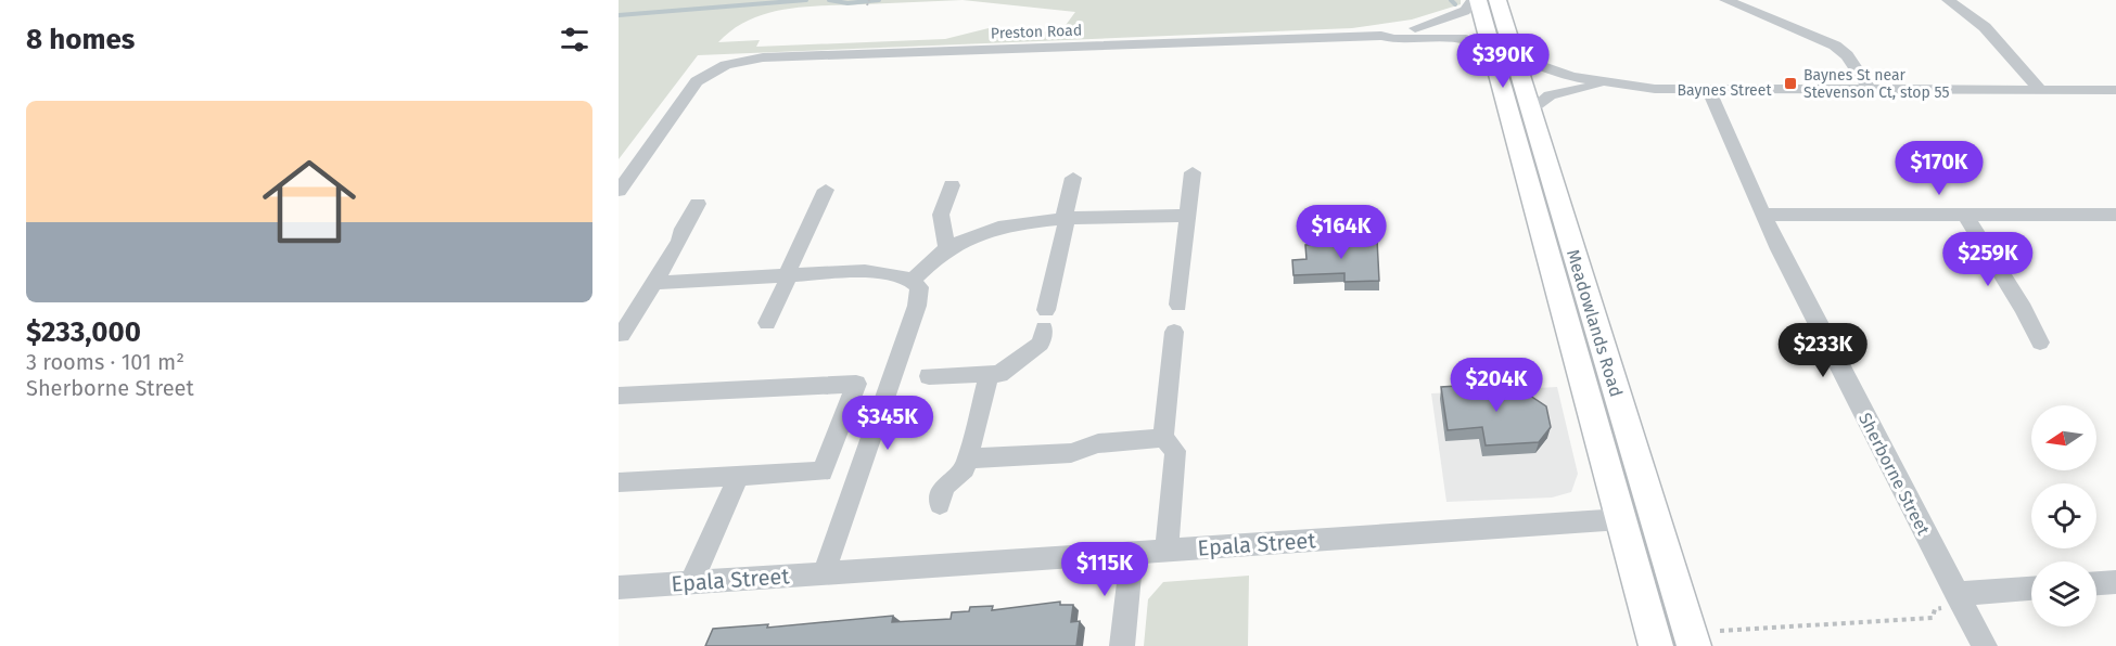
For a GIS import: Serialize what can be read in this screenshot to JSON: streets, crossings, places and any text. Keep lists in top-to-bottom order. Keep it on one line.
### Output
{"streets":{"main road":["Meadowlands Road"],"street":["Preston Road","Baynes Street","Sherborne Street","Epala Street"]},"crossings":[["Preston Road","Baynes Street"],["Preston Road","Meadowlands Road"],["Baynes Street","Meadowlands Road"],["Baynes Street","Sherborne Street"],["Meadowlands Road","Epala Street"]],"places":{"transit":["Baynes St near Stevenson Ct, stop 55"]},"north":"left","page":{"heading":"8 homes","price":["$390K","$170K","$164K","$259K","$233K","$204K","$345K","$115K"],"list":[{"name":"$233,000","note":"3 rooms · 101 m² · Sherborne Street"}]}}
